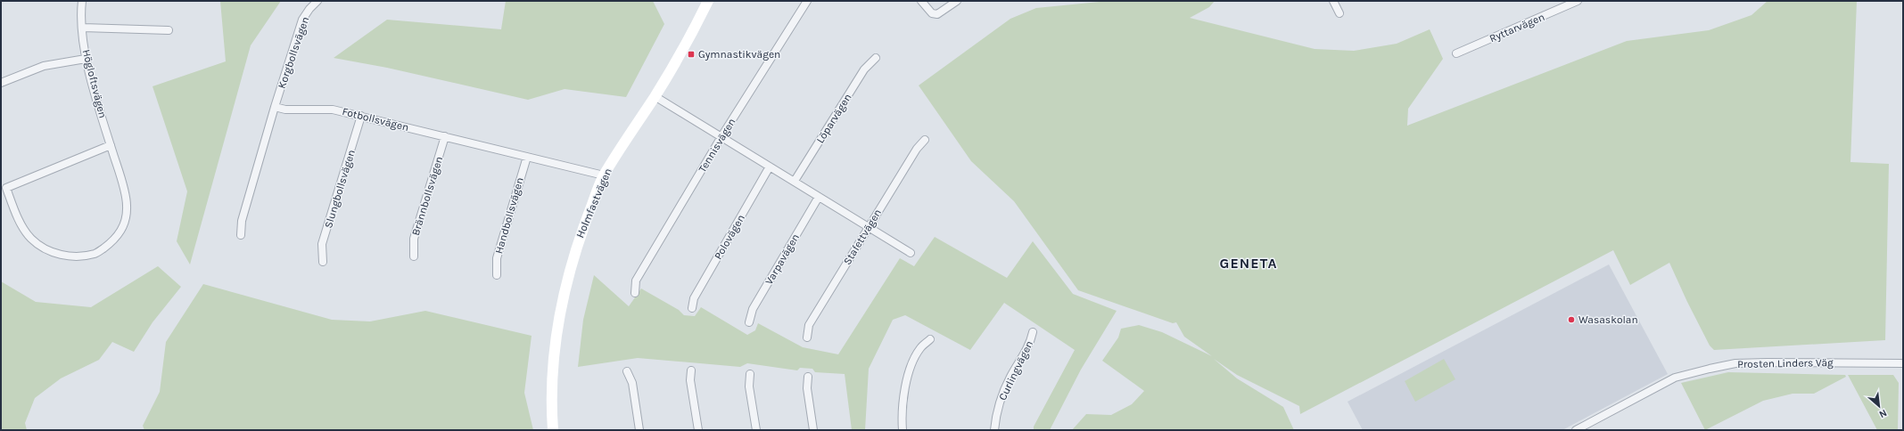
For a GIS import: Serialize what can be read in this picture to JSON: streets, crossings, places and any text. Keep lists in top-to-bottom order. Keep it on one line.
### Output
{"streets":{"street":["Ryttarvägen","Korgbollsvägen","Högloftsvägen","Löparvägen","Fotbollsvägen","Tennisvägen","Slungbollsvägen","Brännbollsvägen","Holmfastvägen","Handbollsvägen","Polovägen","Stafettvägen","Varpavägen","Prosten Linders Väg","Curlingvägen"]},"crossings":[["Korgbollsvägen","Fotbollsvägen"],["Fotbollsvägen","Slungbollsvägen"],["Fotbollsvägen","Brännbollsvägen"],["Fotbollsvägen","Holmfastvägen"],["Fotbollsvägen","Handbollsvägen"]],"districts":["GENETA"],"places":{"transit":["Gymnastikvägen"],"other":["Wasaskolan"]},"north":"bottom right"}
